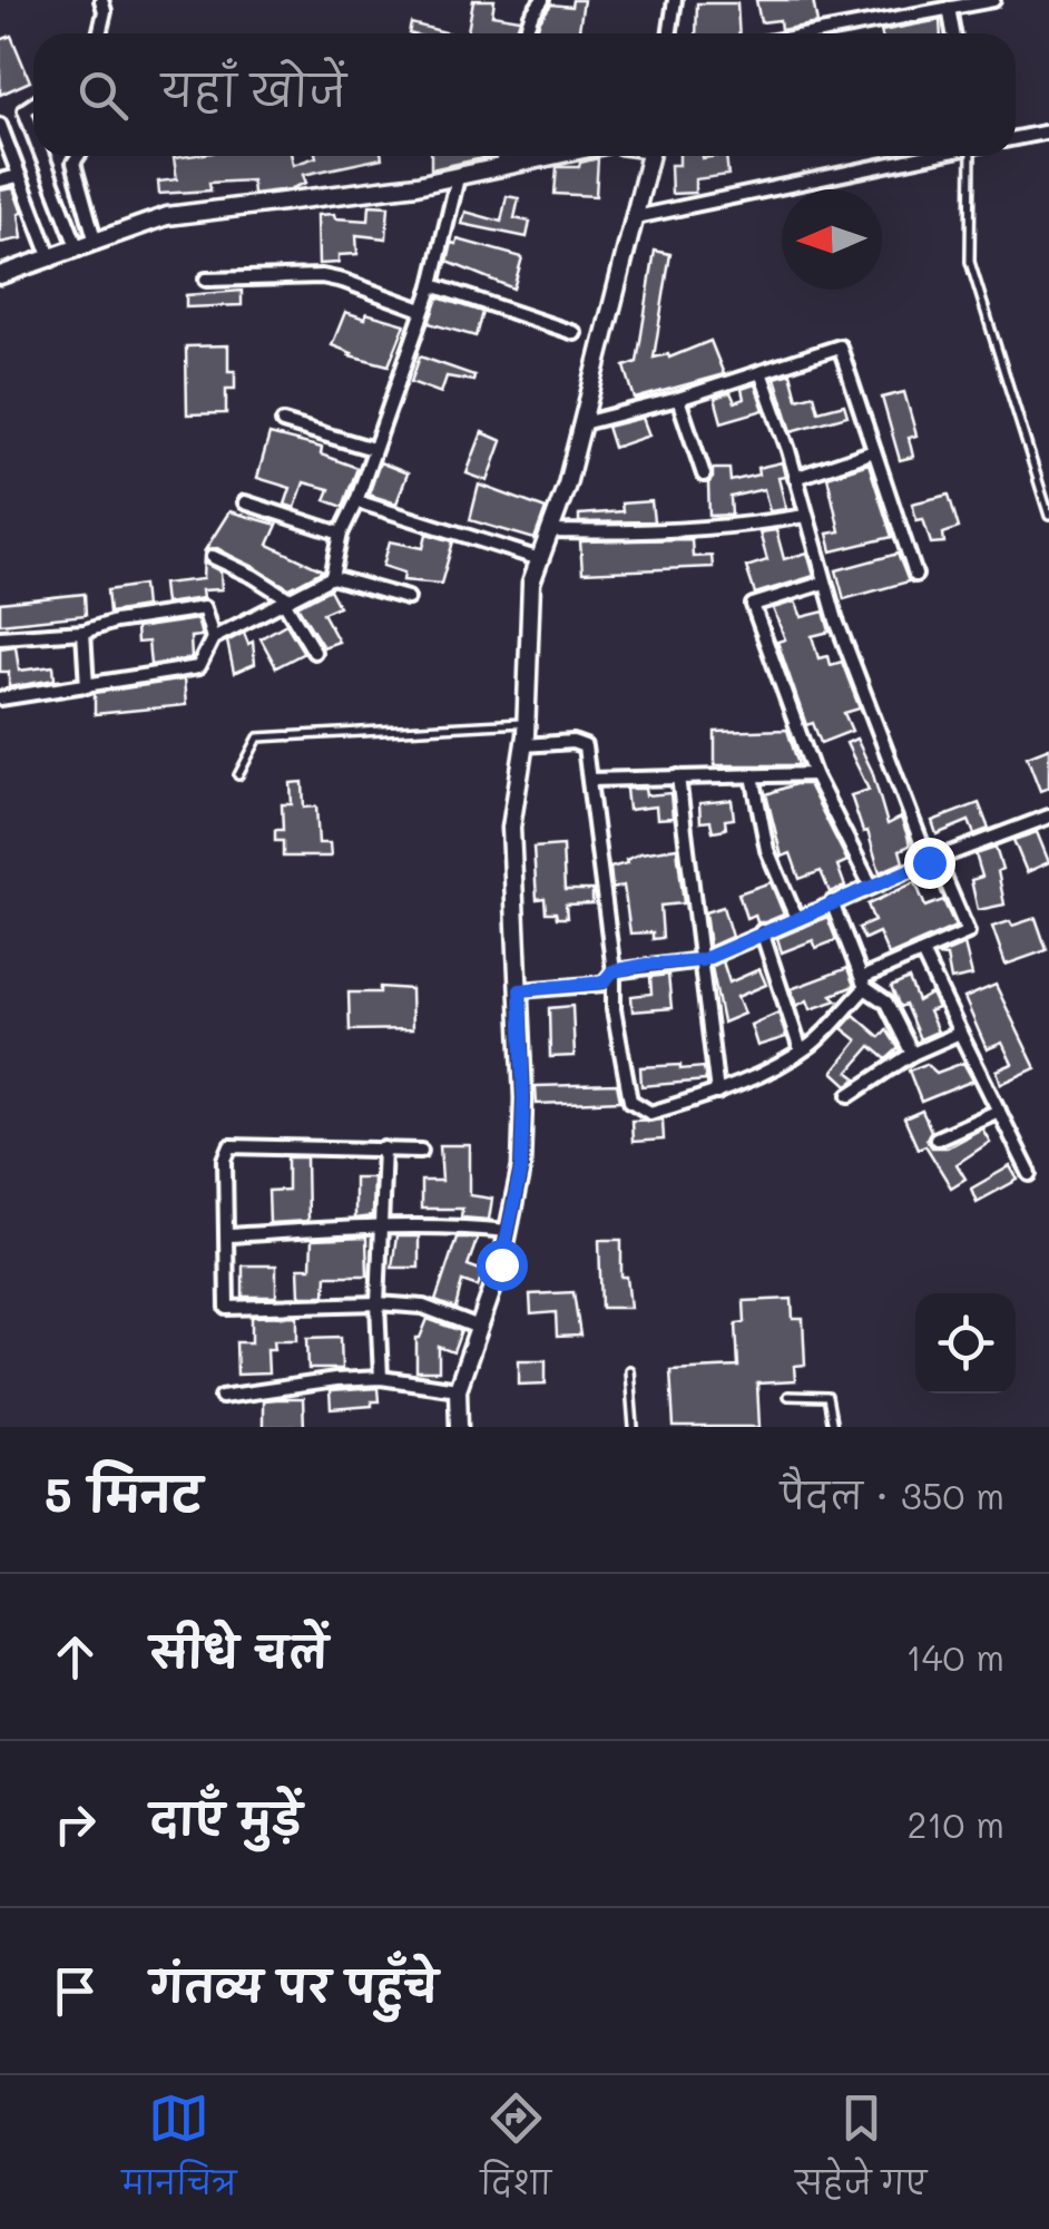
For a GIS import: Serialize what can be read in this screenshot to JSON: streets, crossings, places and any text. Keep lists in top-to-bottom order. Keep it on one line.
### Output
{"north":"left","page":{"search":"यहाँ खोजें","heading":["5 मिनट","पैदल · 350 m"],"list":[["सीधे चलें","140 m"],["दाएँ मुड़ें","210 m"],"गंतव्य पर पहुँचे"],"nav":["मानचित्र","दिशा","सहेजे गए"]}}
